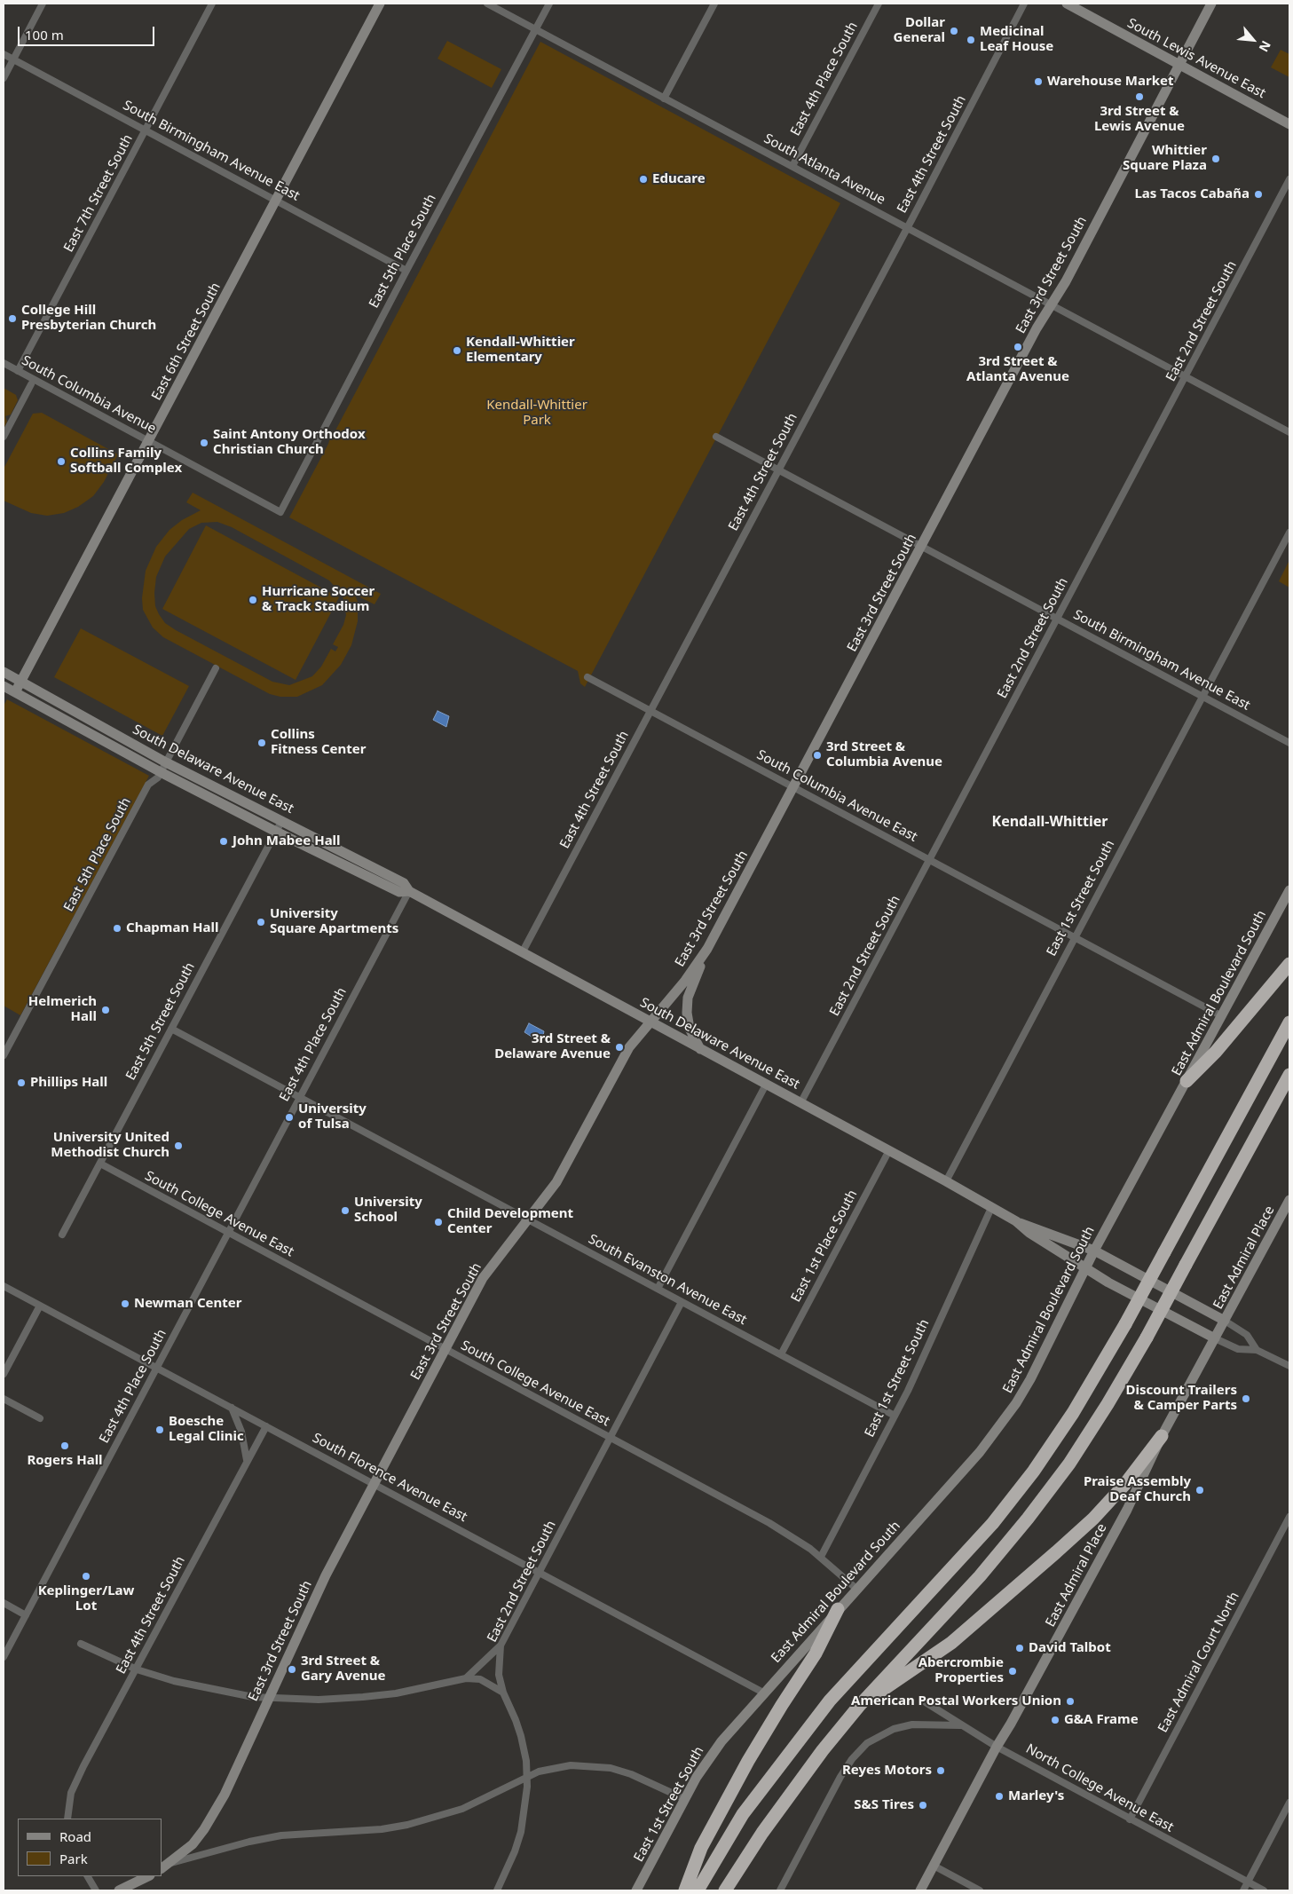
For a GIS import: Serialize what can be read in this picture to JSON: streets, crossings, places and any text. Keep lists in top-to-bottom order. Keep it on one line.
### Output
{"streets":{"street":["South Lewis Avenue East","East 4th Place South","South Birmingham Avenue East","East 4th Street South","South Atlanta Avenue","East 7th Street South","East 5th Place South","East 3rd Street South","East 2nd Street South","East 6th Street South","South Columbia Avenue","South Delaware Avenue East","South Columbia Avenue East","East 1st Street South","East Admiral Boulevard South","East 5th Street South","South College Avenue East","East 1st Place South","East Admiral Place","South Evanston Avenue East","South Florence Avenue East","East Admiral Court North","North College Avenue East"]},"crossings":[["South Lewis Avenue East","East 3rd Street South"],["East 4th Place South","South Atlanta Avenue"],["East 4th Place South","South Delaware Avenue East"],["East 4th Place South","South College Avenue East"],["East 4th Place South","South Evanston Avenue East"],["East 4th Place South","South Florence Avenue East"],["South Birmingham Avenue East","East 4th Street South"],["South Birmingham Avenue East","East 7th Street South"],["South Birmingham Avenue East","East 5th Place South"],["South Birmingham Avenue East","East 3rd Street South"],["South Birmingham Avenue East","East 2nd Street South"],["South Birmingham Avenue East","East 6th Street South"],["South Birmingham Avenue East","East 1st Street South"],["East 4th Street South","South Atlanta Avenue"],["East 4th Street South","South Delaware Avenue East"],["East 4th Street South","South Columbia Avenue East"],["East 4th Street South","South Florence Avenue East"],["South Atlanta Avenue","East 5th Place South"],["South Atlanta Avenue","East 3rd Street South"],["South Atlanta Avenue","East 2nd Street South"],["East 7th Street South","South Columbia Avenue"],["East 5th Place South","South Columbia Avenue"],["East 5th Place South","South Delaware Avenue East"],["East 3rd Street South","South Delaware Avenue East"],["East 3rd Street South","South Columbia Avenue East"],["East 3rd Street South","South College Avenue East"],["East 3rd Street South","South Evanston Avenue East"],["East 3rd Street South","South Florence Avenue East"],["East 2nd Street South","South Delaware Avenue East"],["East 2nd Street South","South Columbia Avenue East"],["East 2nd Street South","South College Avenue East"],["East 2nd Street South","South Evanston Avenue East"],["East 2nd Street South","South Florence Avenue East"],["East 6th Street South","South Columbia Avenue"],["East 6th Street South","South Delaware Avenue East"],["South Delaware Avenue East","East 1st Street South"],["South Delaware Avenue East","East Admiral Boulevard South"],["South Delaware Avenue East","East 5th Street South"],["South Delaware Avenue East","East 1st Place South"],["South Delaware Avenue East","East Admiral Place"],["South Columbia Avenue East","East 1st Street South"],["East 1st Street South","East Admiral Boulevard South"],["East 1st Street South","South College Avenue East"],["East 1st Street South","South Evanston Avenue East"],["East 1st Street South","South Florence Avenue East"],["East Admiral Boulevard South","South College Avenue East"],["East Admiral Boulevard South","South Florence Avenue East"],["East 5th Street South","South College Avenue East"],["East 5th Street South","South Evanston Avenue East"],["East 1st Place South","South Evanston Avenue East"],["East Admiral Place","North College Avenue East"],["East Admiral Court North","North College Avenue East"]],"districts":["Kendall-Whittier"],"parks":["Kendall-Whittier Park"],"places":["Dollar General","Medicinal Leaf House","Warehouse Market","3rd Street & Lewis Avenue","Whittier Square Plaza","Educare","Las Tacos Cabaña","College Hill Presbyterian Church","3rd Street & Atlanta Avenue","Kendall-Whittier Elementary","Saint Antony Orthodox Christian Church","Collins Family Softball Complex","Hurricane Soccer & Track Stadium","Collins Fitness Center","3rd Street & Columbia Avenue","John Mabee Hall","University Square Apartments","Chapman Hall","Helmerich Hall","3rd Street & Delaware Avenue","Phillips Hall","University of Tulsa","University United Methodist Church","University School","Child Development Center","Newman Center","Discount Trailers & Camper Parts","Boesche Legal Clinic","Rogers Hall","Praise Assembly Deaf Church","Keplinger/Law Lot","David Talbot","3rd Street & Gary Avenue","Abercrombie Properties","American Postal Workers Union","G&A Frame","Reyes Motors","Marley's","S&S Tires"],"legend":["Road","Park"],"scale_bar":"100 m","north":"bottom right"}
